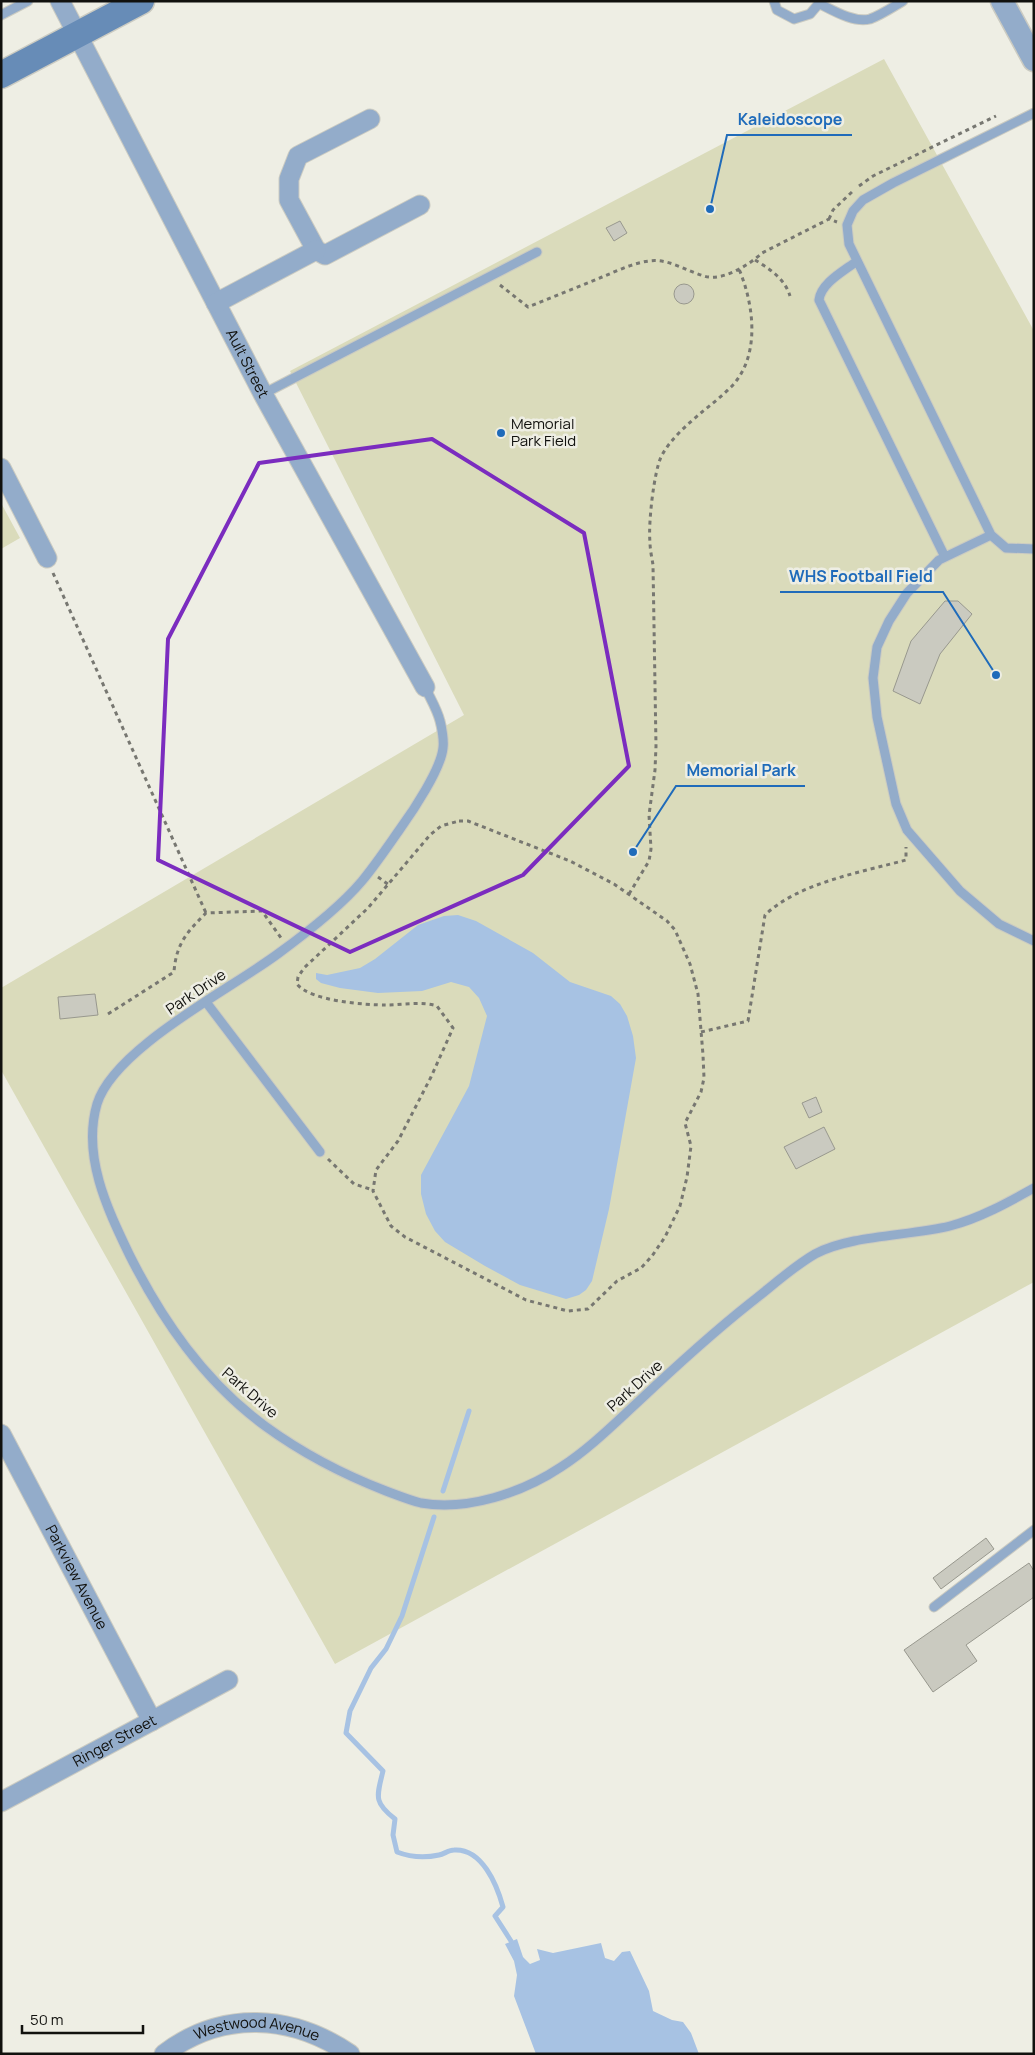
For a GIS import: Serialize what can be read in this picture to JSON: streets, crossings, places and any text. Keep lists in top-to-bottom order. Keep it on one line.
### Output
{"streets":{"street":["Ault Street","Parkview Avenue","Ringer Street","Westwood Avenue"],"lane":["Park Drive"]},"crossings":[["Ault Street","Park Drive"],["Parkview Avenue","Ringer Street"]],"places":["Kaleidoscope","Memorial Park Field","WHS Football Field","Memorial Park"],"scale_bar":"50 m"}
